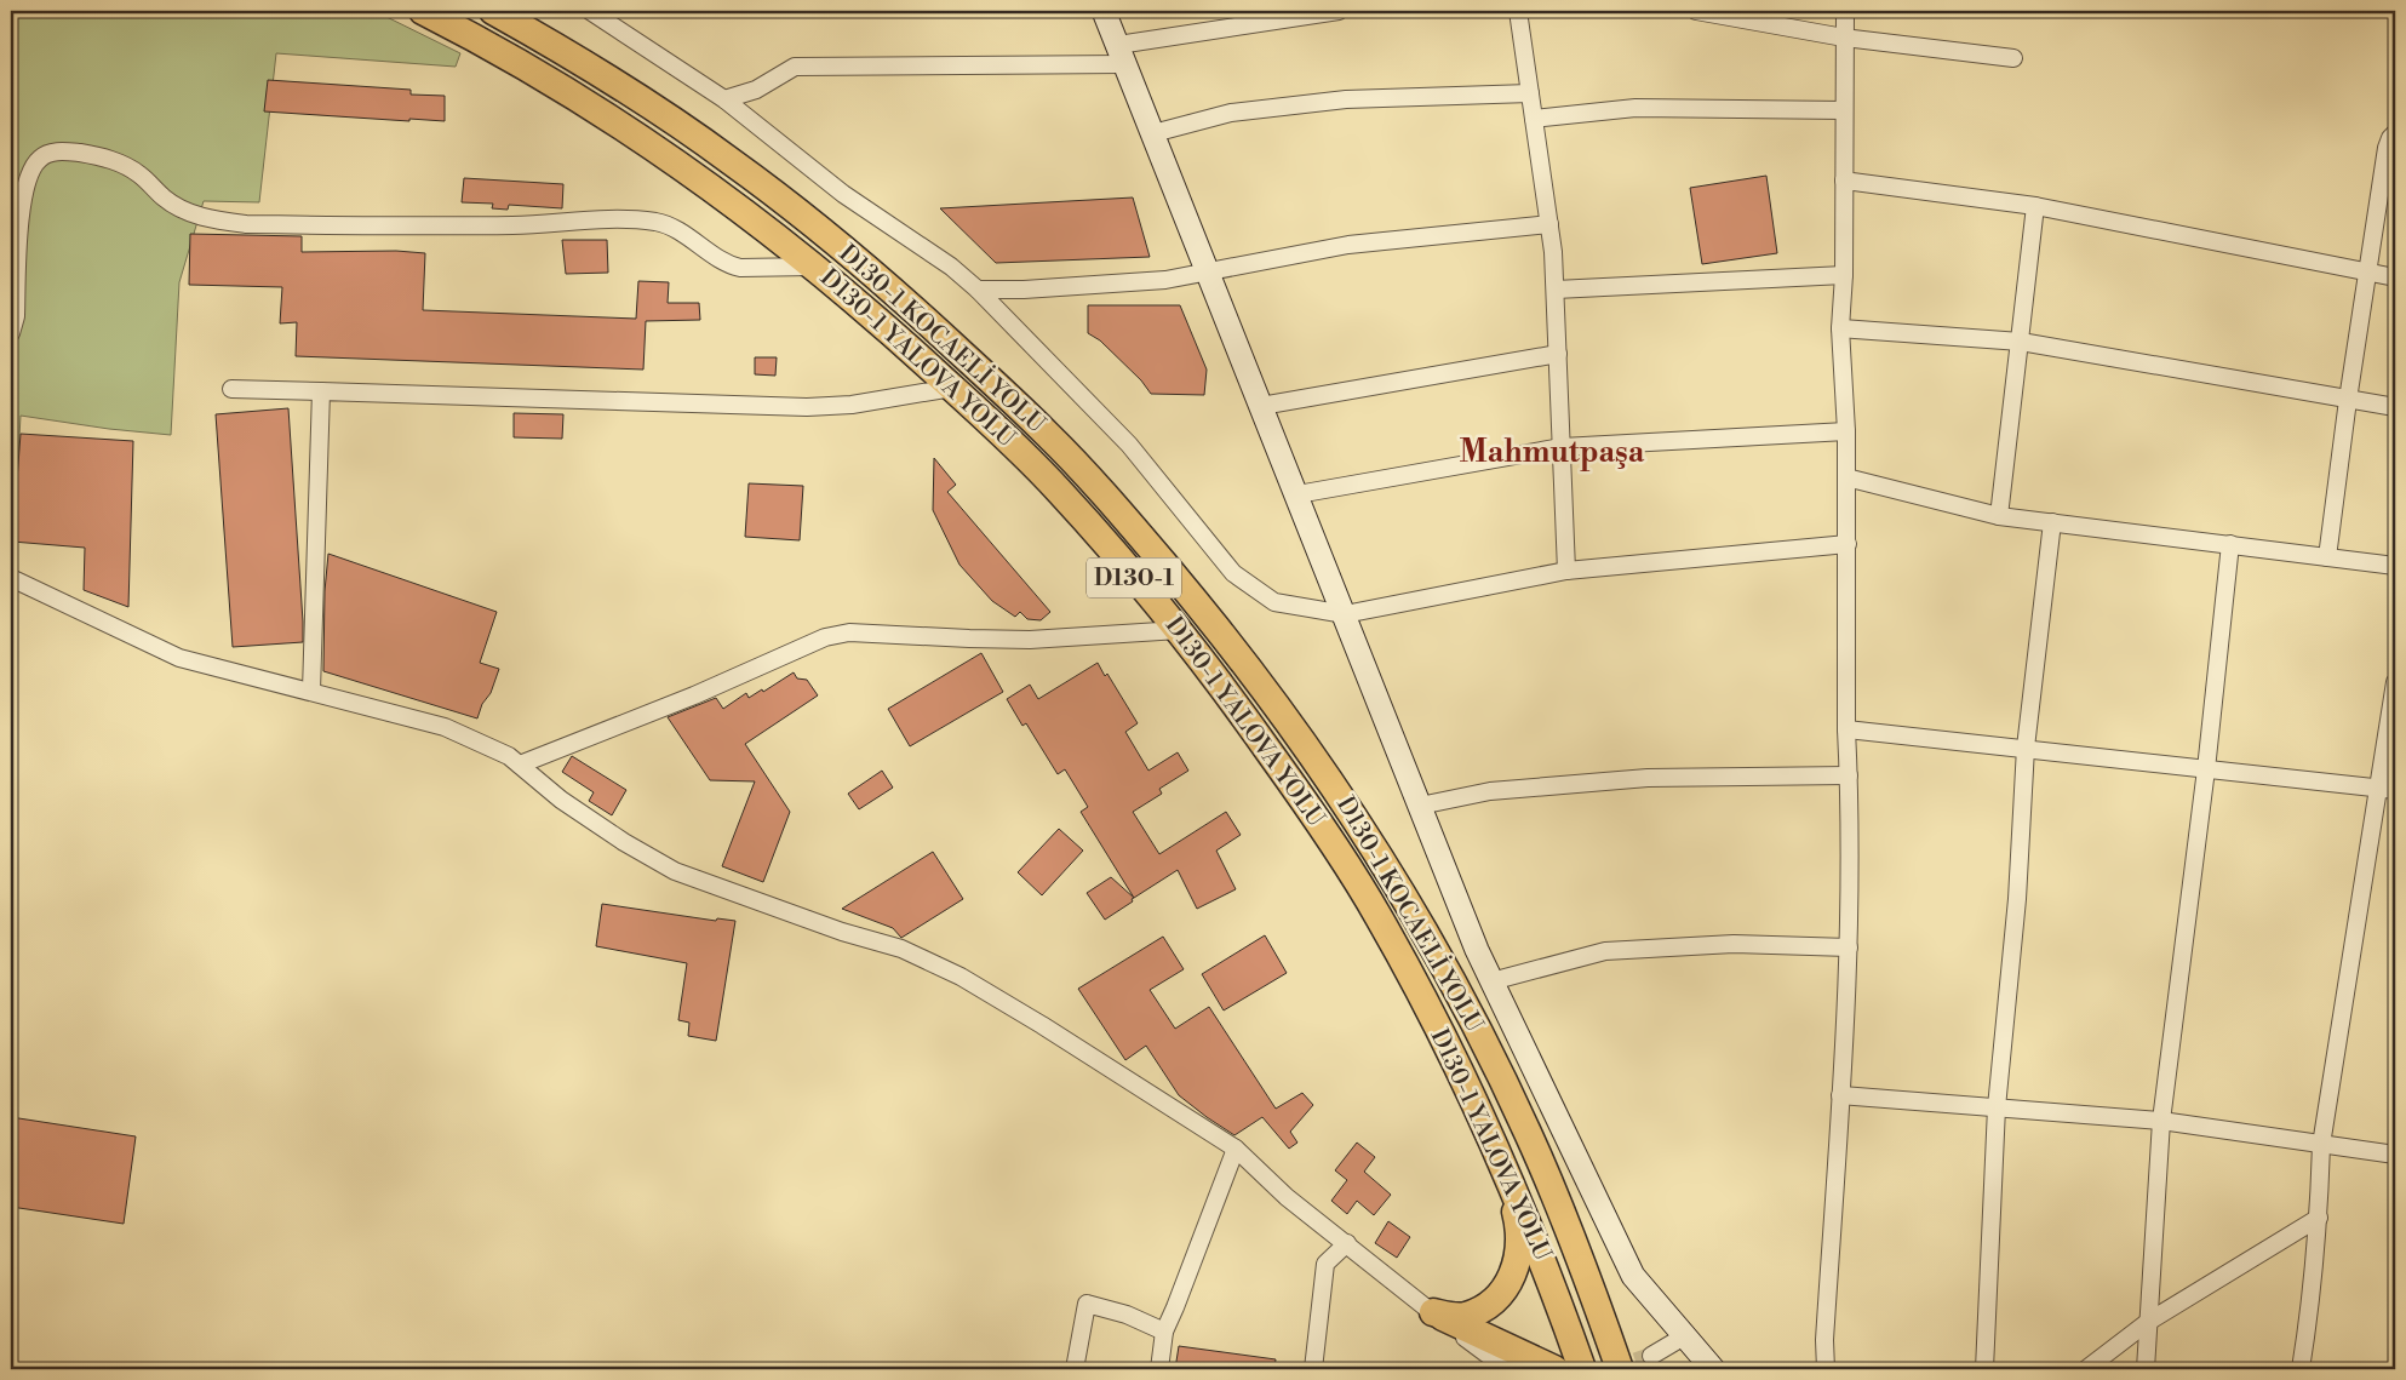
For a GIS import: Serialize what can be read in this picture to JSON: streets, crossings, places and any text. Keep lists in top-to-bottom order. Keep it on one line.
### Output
{"streets":{"highway":["D130-1 KOCAELİ YOLU","D130-1 YALOVA YOLU","D130-1"]},"districts":["Mahmutpaşa"]}
